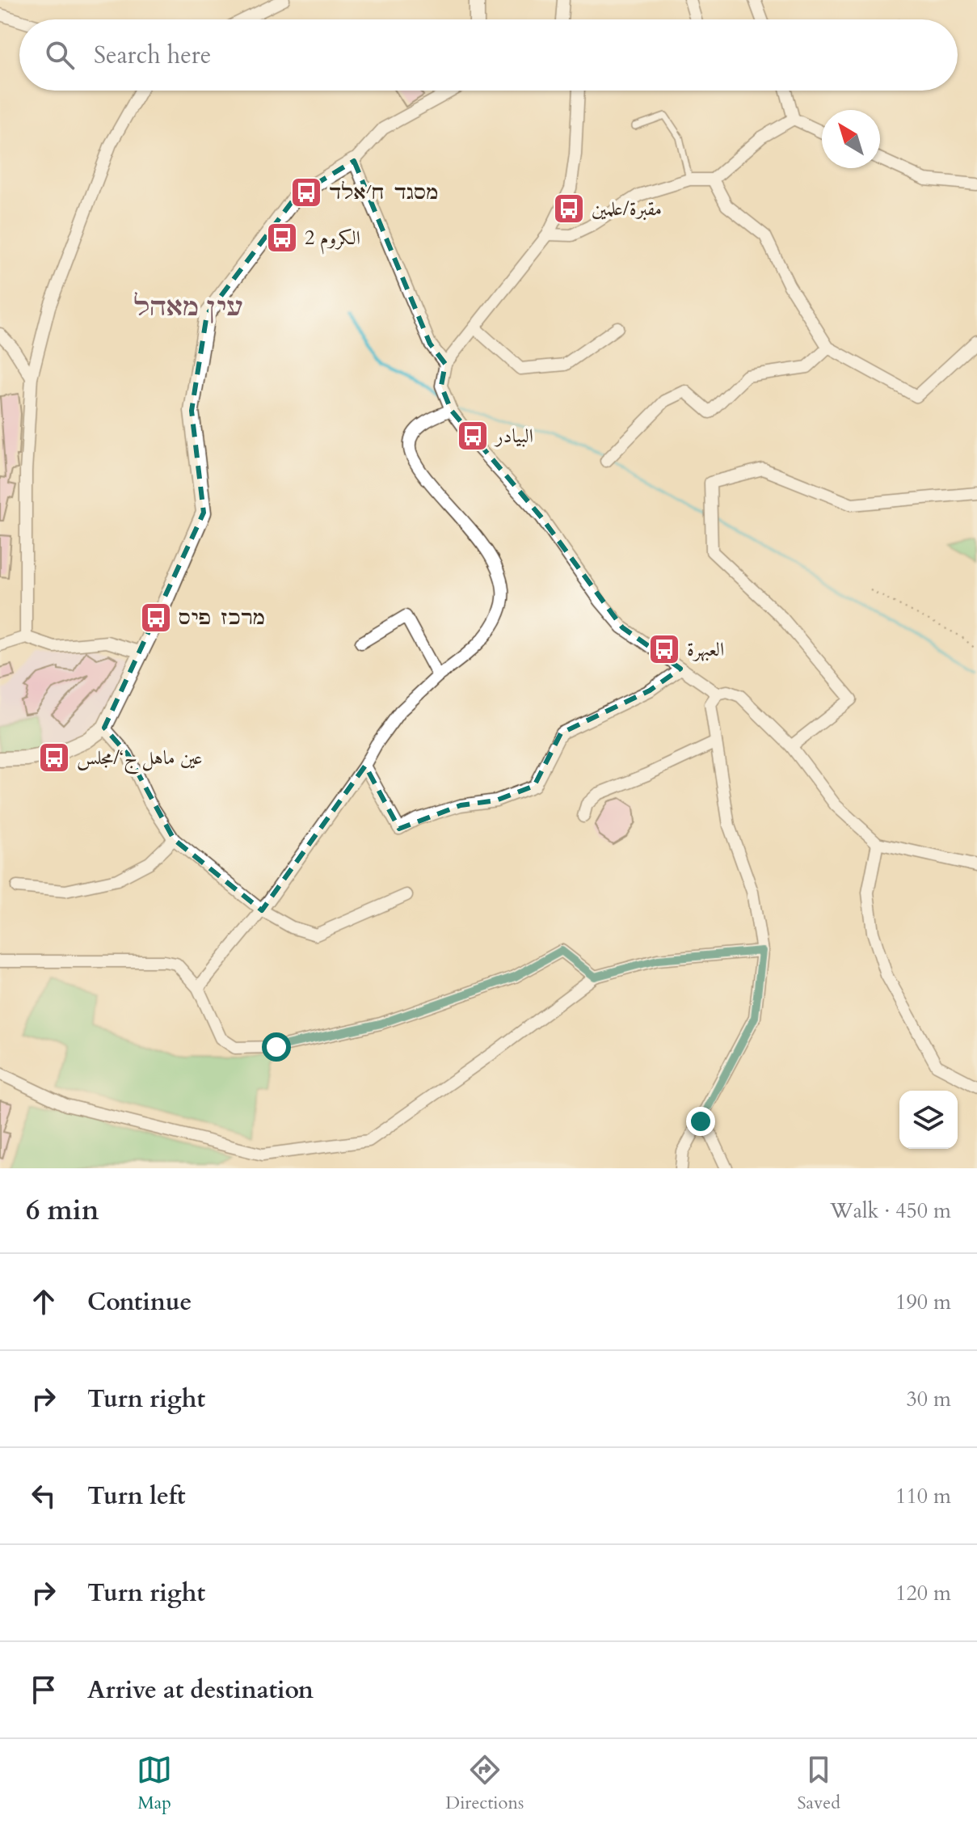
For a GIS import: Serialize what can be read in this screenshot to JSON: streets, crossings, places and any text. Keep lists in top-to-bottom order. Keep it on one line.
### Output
{"districts":["עין מאהל"],"places":{"bus stop":["מסגד ח׳אלד","مقبرة/علمين","الكروم 2","البيادر","מרכז פיס","العبهرة","عين ماهل ج‘/مجلس"]},"north":"top left","page":{"search":"Search here","heading":["6 min","Walk · 450 m"],"list":[["Continue","190 m"],["Turn right","30 m"],["Turn left","110 m"],["Turn right","120 m"],"Arrive at destination"],"nav":["Map","Directions","Saved"]}}
